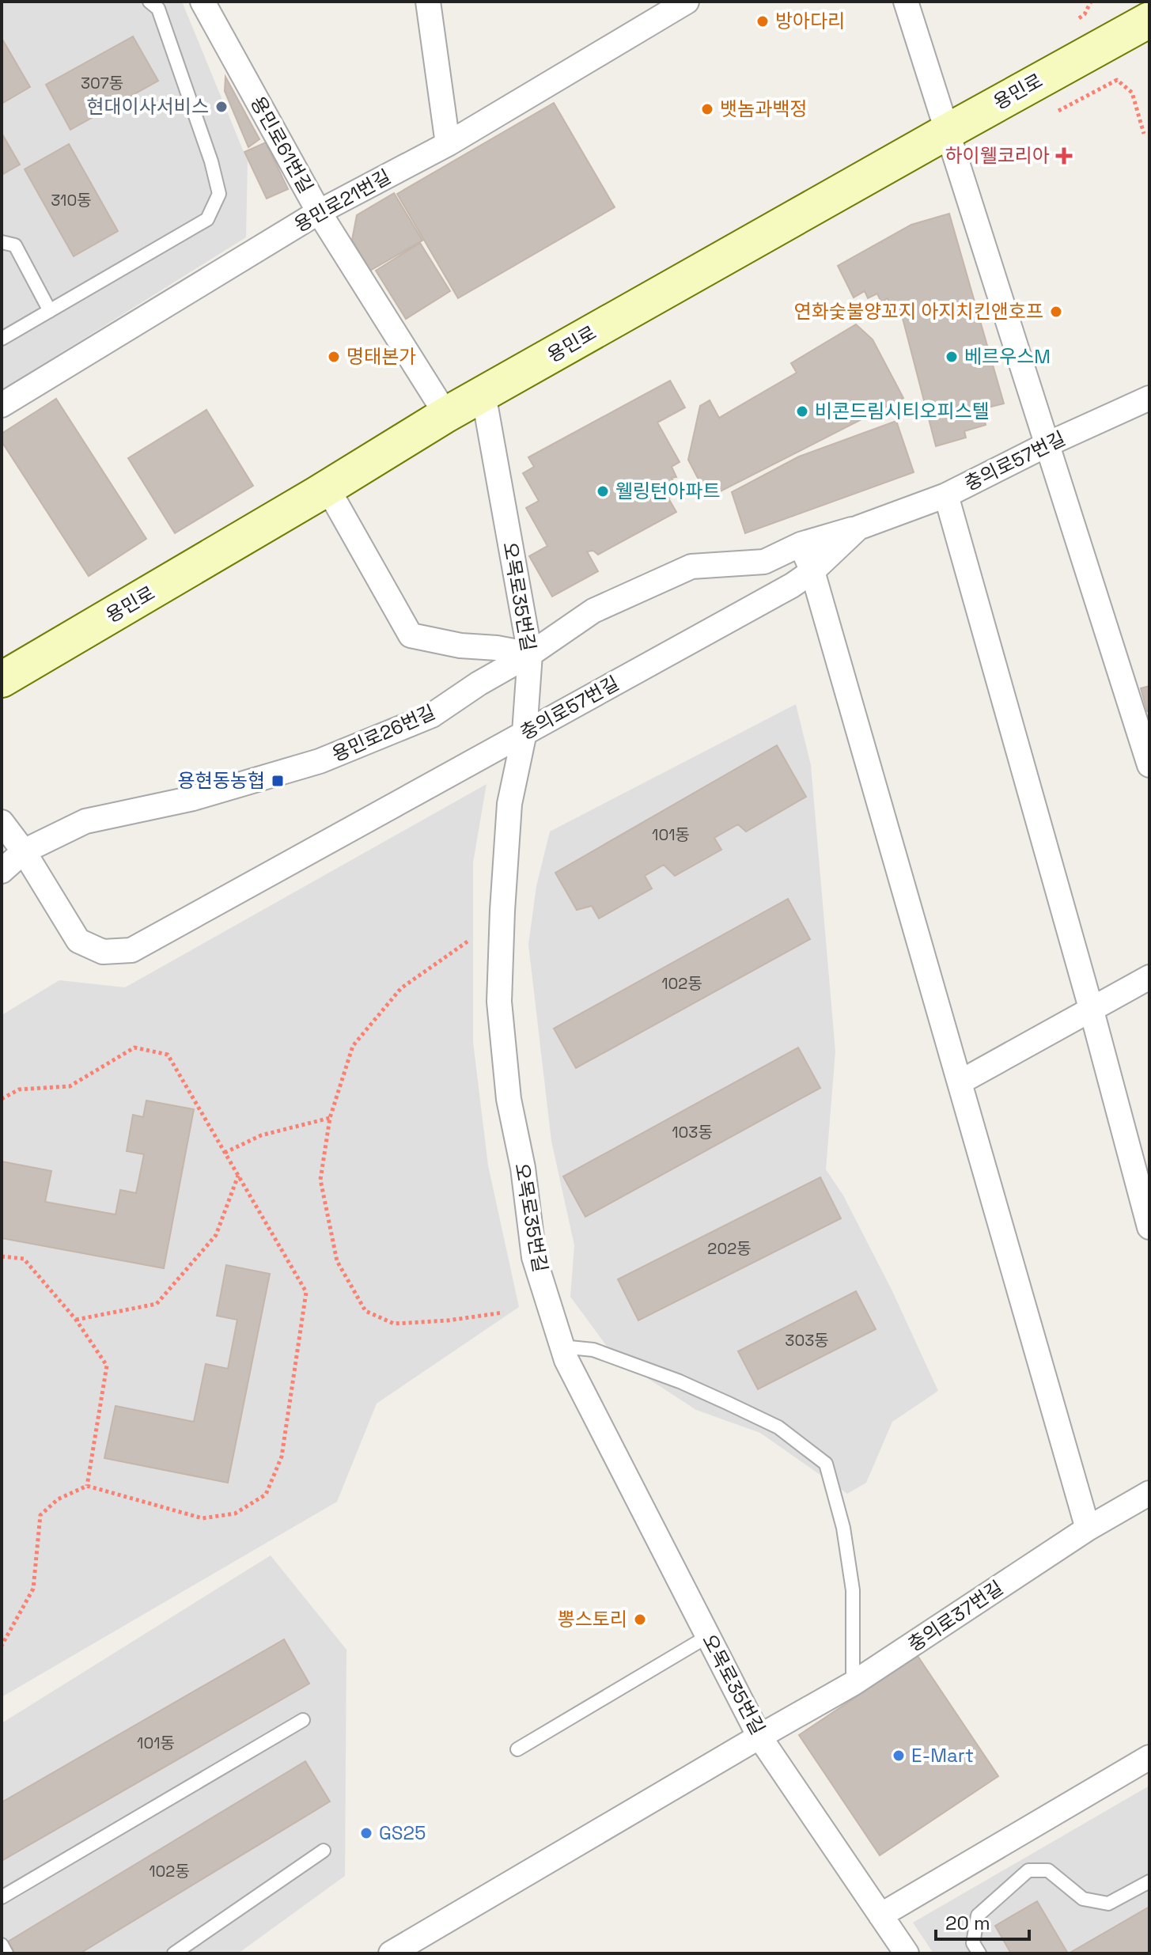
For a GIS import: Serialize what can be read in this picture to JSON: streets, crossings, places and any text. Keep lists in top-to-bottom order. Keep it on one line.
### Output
{"streets":{"street":["용민로","용민로61번길","용민로21번길","충의로57번길","오목로35번길","용민로26번길","충의로37번길"]},"crossings":[["용민로","용민로61번길"],["용민로","오목로35번길"],["용민로61번길","용민로21번길"],["충의로57번길","오목로35번길"],["충의로57번길","용민로26번길"],["오목로35번길","용민로26번길"],["오목로35번길","충의로37번길"]],"places":{"other":["방아다리","현대이사서비스","뱃놈과백정","연화숯불양꼬지 아지치킨앤호프","명태본가","베르우스M","비콘드림시티오피스텔","웰링턴아파트","뽕스토리","E-Mart","GS25"],"health":["하이웰코리아"],"transit":["용현동농협"]},"house_numbers":["307동","310동","101동","102동","103동","202동","303동","101동","102동"],"scale_bar":"20 m"}
